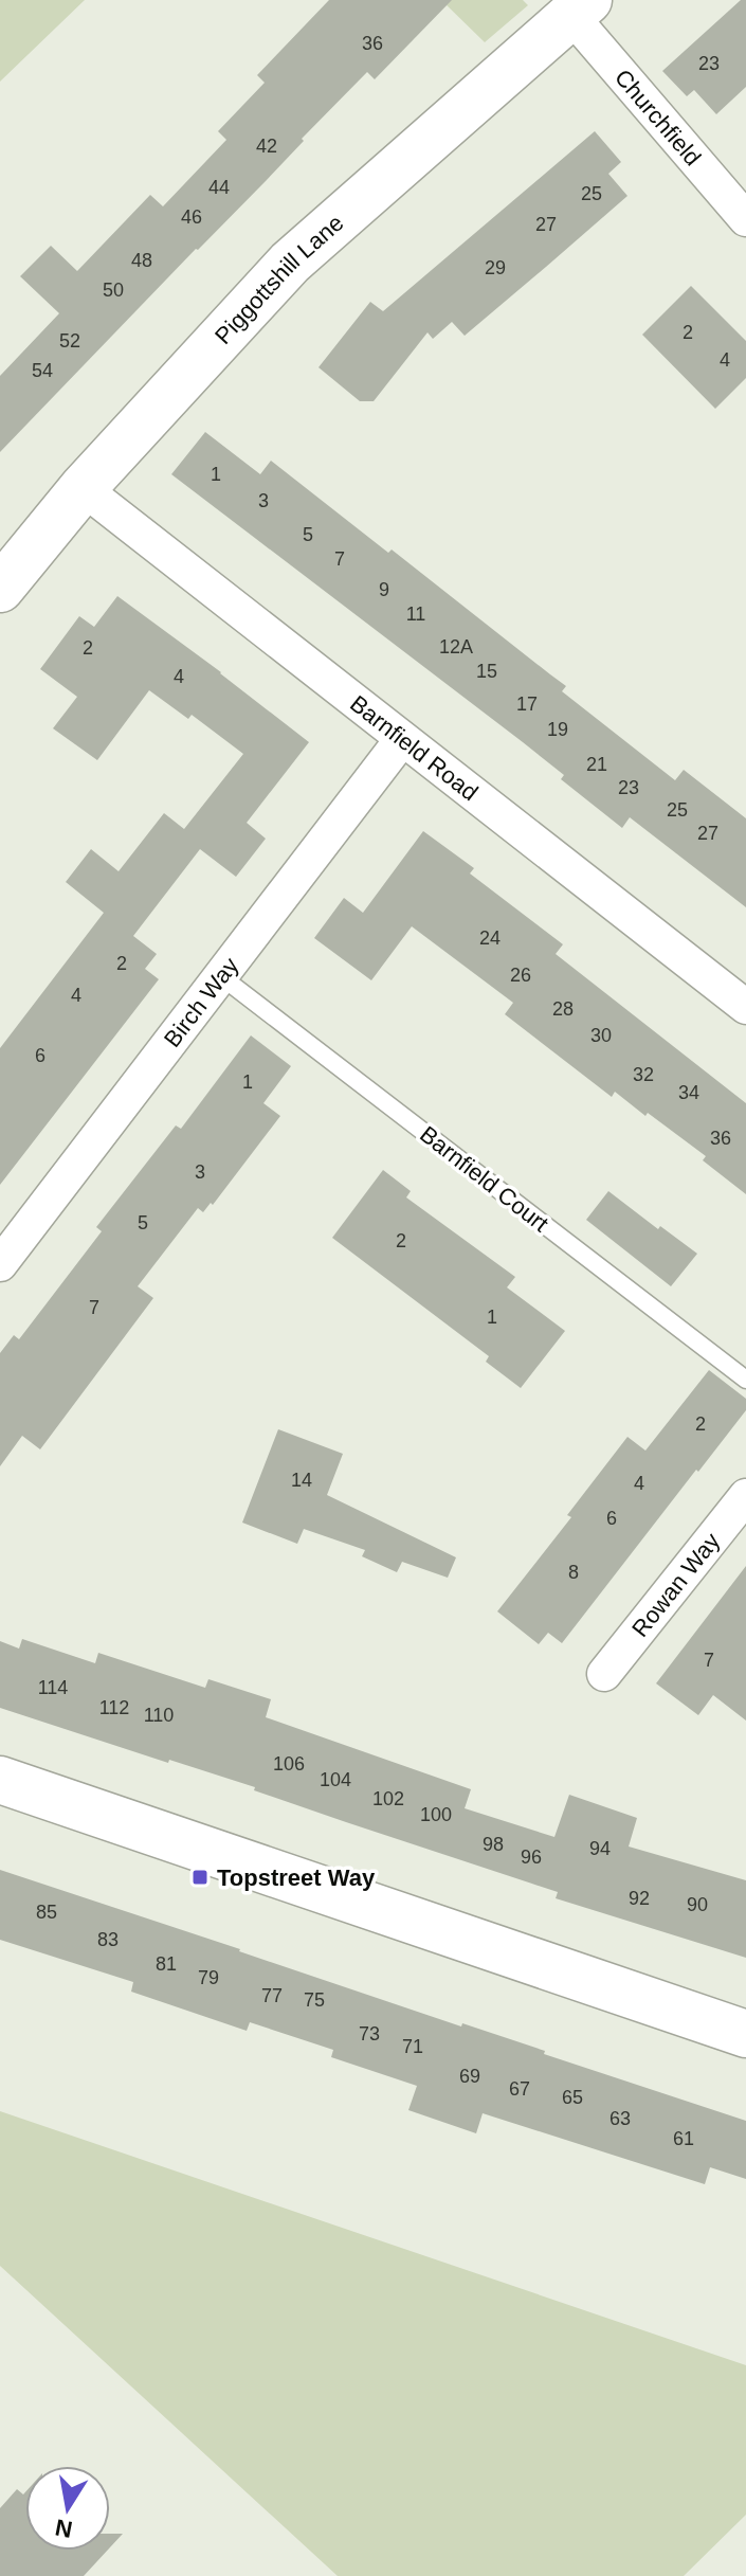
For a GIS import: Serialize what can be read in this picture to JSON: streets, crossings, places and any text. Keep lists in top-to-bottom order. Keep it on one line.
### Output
{"streets":{"street":["Churchfield","Piggottshill Lane","Barnfield Road","Birch Way","Rowan Way"],"lane":["Barnfield Court"]},"crossings":[["Churchfield","Piggottshill Lane"],["Piggottshill Lane","Barnfield Road"],["Barnfield Road","Birch Way"],["Birch Way","Barnfield Court"]],"places":{"transit":["Topstreet Way"]},"house_numbers":["36","23","42","44","25","46","27","48","29","50","2","52","4","54","1","3","5","7","9","11","12A","2","15","4","17","19","21","23","25","27","24","2","26","4","28","30","6","32","1","34","36","3","5","2","7","1","2","14","4","6","8","7","114","112","110","106","104","102","100","98","94","96","92","90","85","83","81","79","77","75","73","71","69","67","65","63","61"],"north":"bottom"}
